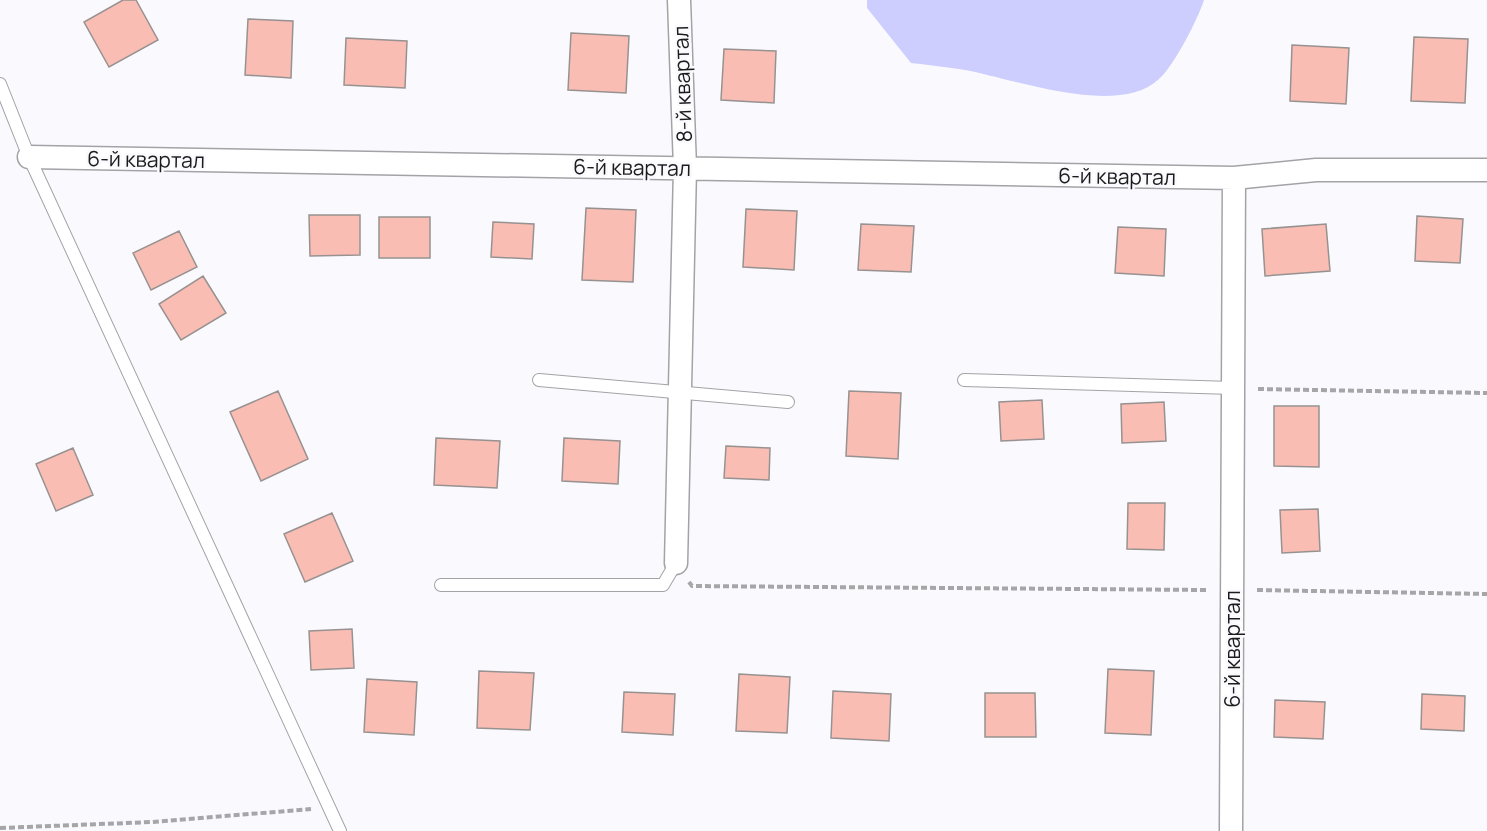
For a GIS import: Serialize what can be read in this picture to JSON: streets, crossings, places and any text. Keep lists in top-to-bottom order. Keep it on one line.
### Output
{"streets":{"street":["8-й квартал","6-й квартал"]},"crossings":[["8-й квартал","6-й квартал"]]}
